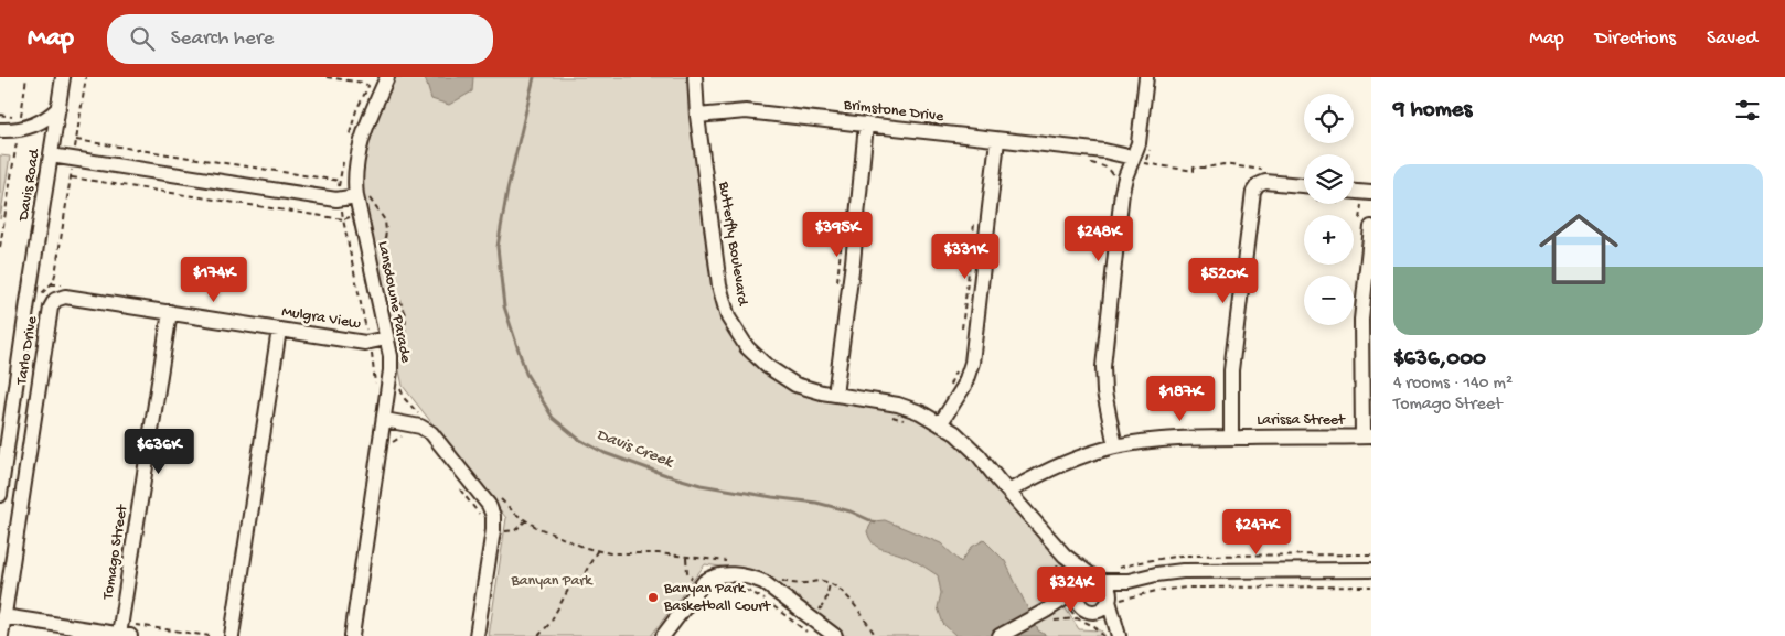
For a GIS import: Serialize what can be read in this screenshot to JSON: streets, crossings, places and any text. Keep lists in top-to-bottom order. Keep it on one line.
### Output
{"streets":{"street":["Brimstone Drive","Davis Road","Butterfly Boulevard","Lansdowne Parade","Mulgra View","Tarlo Drive","Larissa Street","Tomago Street"]},"crossings":[["Brimstone Drive","Butterfly Boulevard"],["Butterfly Boulevard","Larissa Street"],["Lansdowne Parade","Mulgra View"],["Mulgra View","Tarlo Drive"],["Mulgra View","Tomago Street"]],"water":["Davis Creek"],"parks":["Banyan Park"],"places":["Banyan Park Basketball Court"],"page":{"header":"Map","search":"Search here","nav":["Map","Directions","Saved"],"heading":"9 homes","map_buttons":["+","−"],"list":[{"name":"$636,000","note":"4 rooms · 140 m² · Tomago Street"}],"price":["$395K","$248K","$331K","$174K","$520K","$187K","$636K","$247K","$324K"]}}
